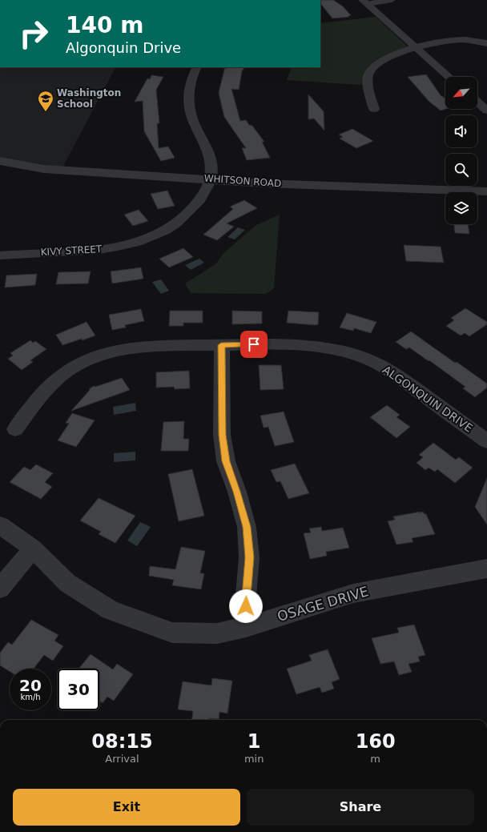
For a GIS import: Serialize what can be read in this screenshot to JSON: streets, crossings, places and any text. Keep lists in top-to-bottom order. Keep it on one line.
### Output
{"streets":{"street":["WHITSON ROAD","KIVY STREET","ALGONQUIN DRIVE","OSAGE DRIVE"]},"crossings":[["WHITSON ROAD","KIVY STREET"]],"places":{"school or university":["Washington School"]},"north":"bottom left","page":{"turn":["140 m","Algonquin Drive"],"speed":"20 km/h","limit":"30","eta":["08:15","Arrival","1","min","160","m"],"buttons":["Exit","Share"]}}
